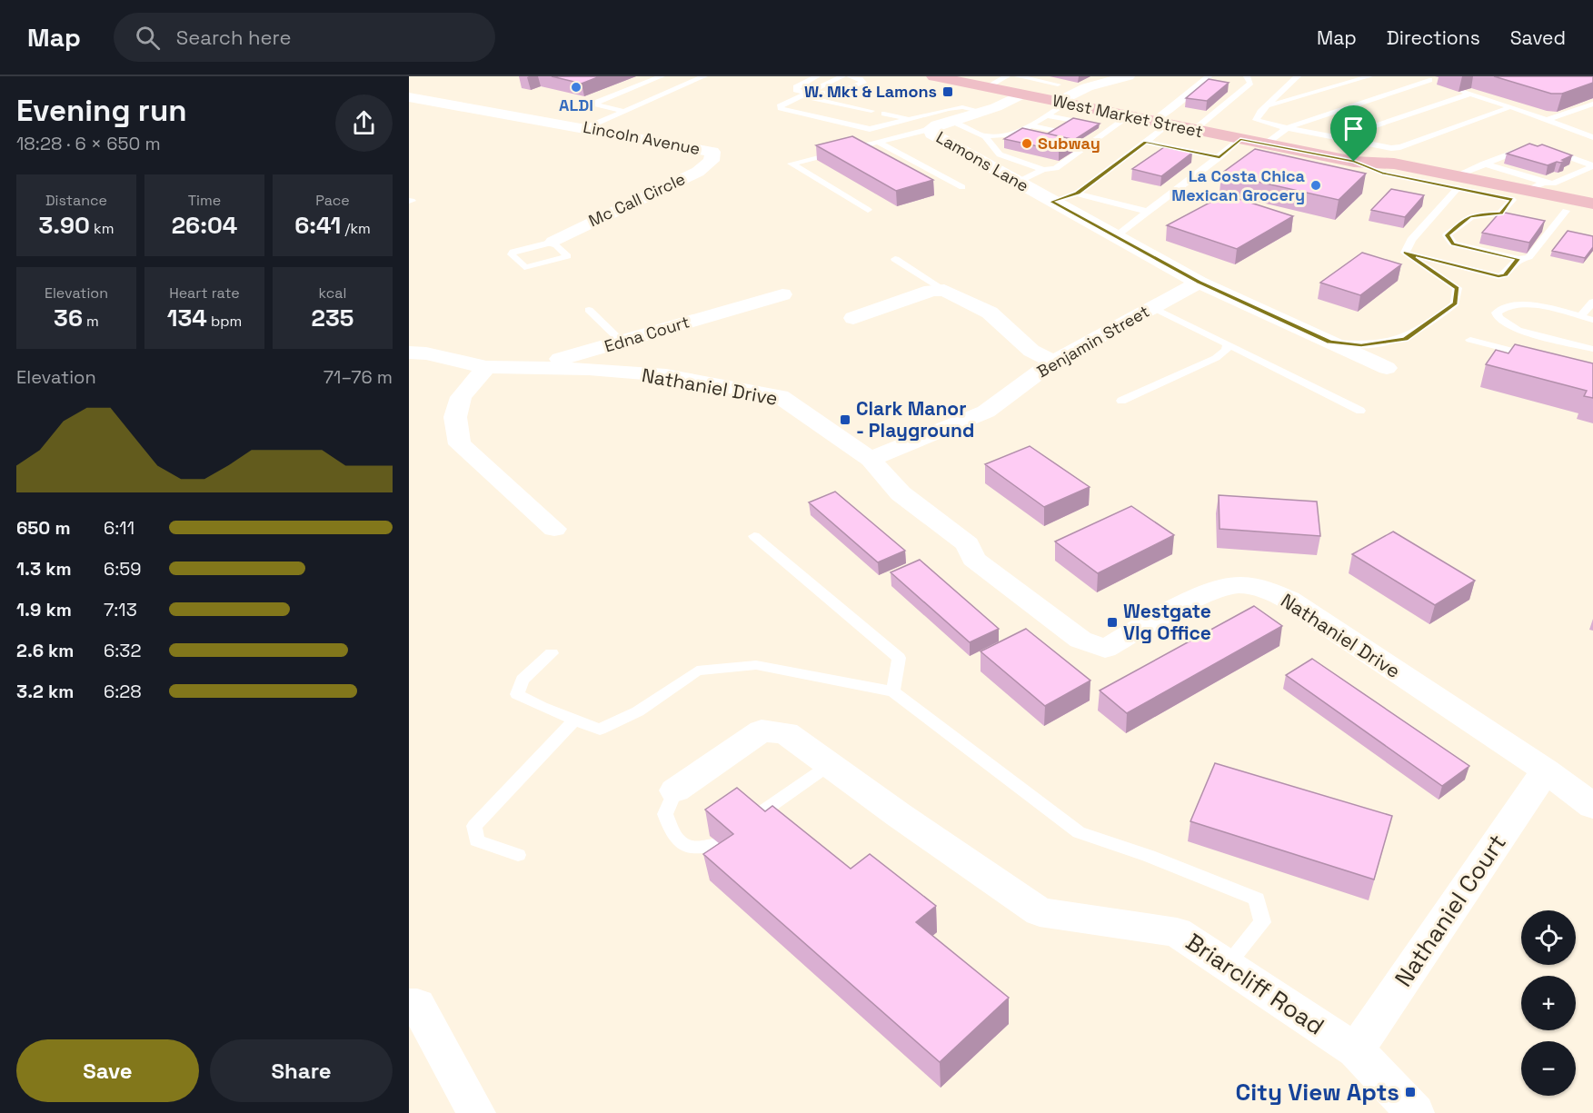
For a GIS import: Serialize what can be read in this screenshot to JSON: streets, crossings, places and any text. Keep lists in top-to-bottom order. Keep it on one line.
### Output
{"streets":{"main road":["West Market Street"],"street":["Lincoln Avenue","Lamons Lane","Mc Call Circle","Edna Court","Benjamin Street","Nathaniel Drive","Nathaniel Court","Briarcliff Road"]},"crossings":[["West Market Street","Lamons Lane"],["Lincoln Avenue","Mc Call Circle"],["Lamons Lane","Benjamin Street"],["Edna Court","Nathaniel Drive"],["Benjamin Street","Nathaniel Drive"],["Nathaniel Drive","Nathaniel Court"],["Nathaniel Court","Briarcliff Road"]],"places":{"other":["ALDI","Subway","La Costa Chica Mexican Grocery"],"transit":["W. Mkt & Lamons","Clark Manor - Playground","Westgate Vlg Office","City View Apts"]},"page":{"header":"Map","search":"Search here","nav":["Map","Directions","Saved"],"heading":["Evening run","18:28 · 6 × 650 m"],"stats":[["Distance","3.90 km"],["Time","26:04"],["Pace","6:41 /km"],["Elevation","36 m"],["Heart rate","134 bpm"],["kcal","235"]],"chart":["Elevation","71–76 m"],"list":[{"name":"650 m","note":"6:11"},{"name":"1.3 km","note":"6:59"},{"name":"1.9 km","note":"7:13"},{"name":"2.6 km","note":"6:32"},{"name":"3.2 km","note":"6:28"}],"map_buttons":["+","−"],"buttons":["Save","Share"]}}
